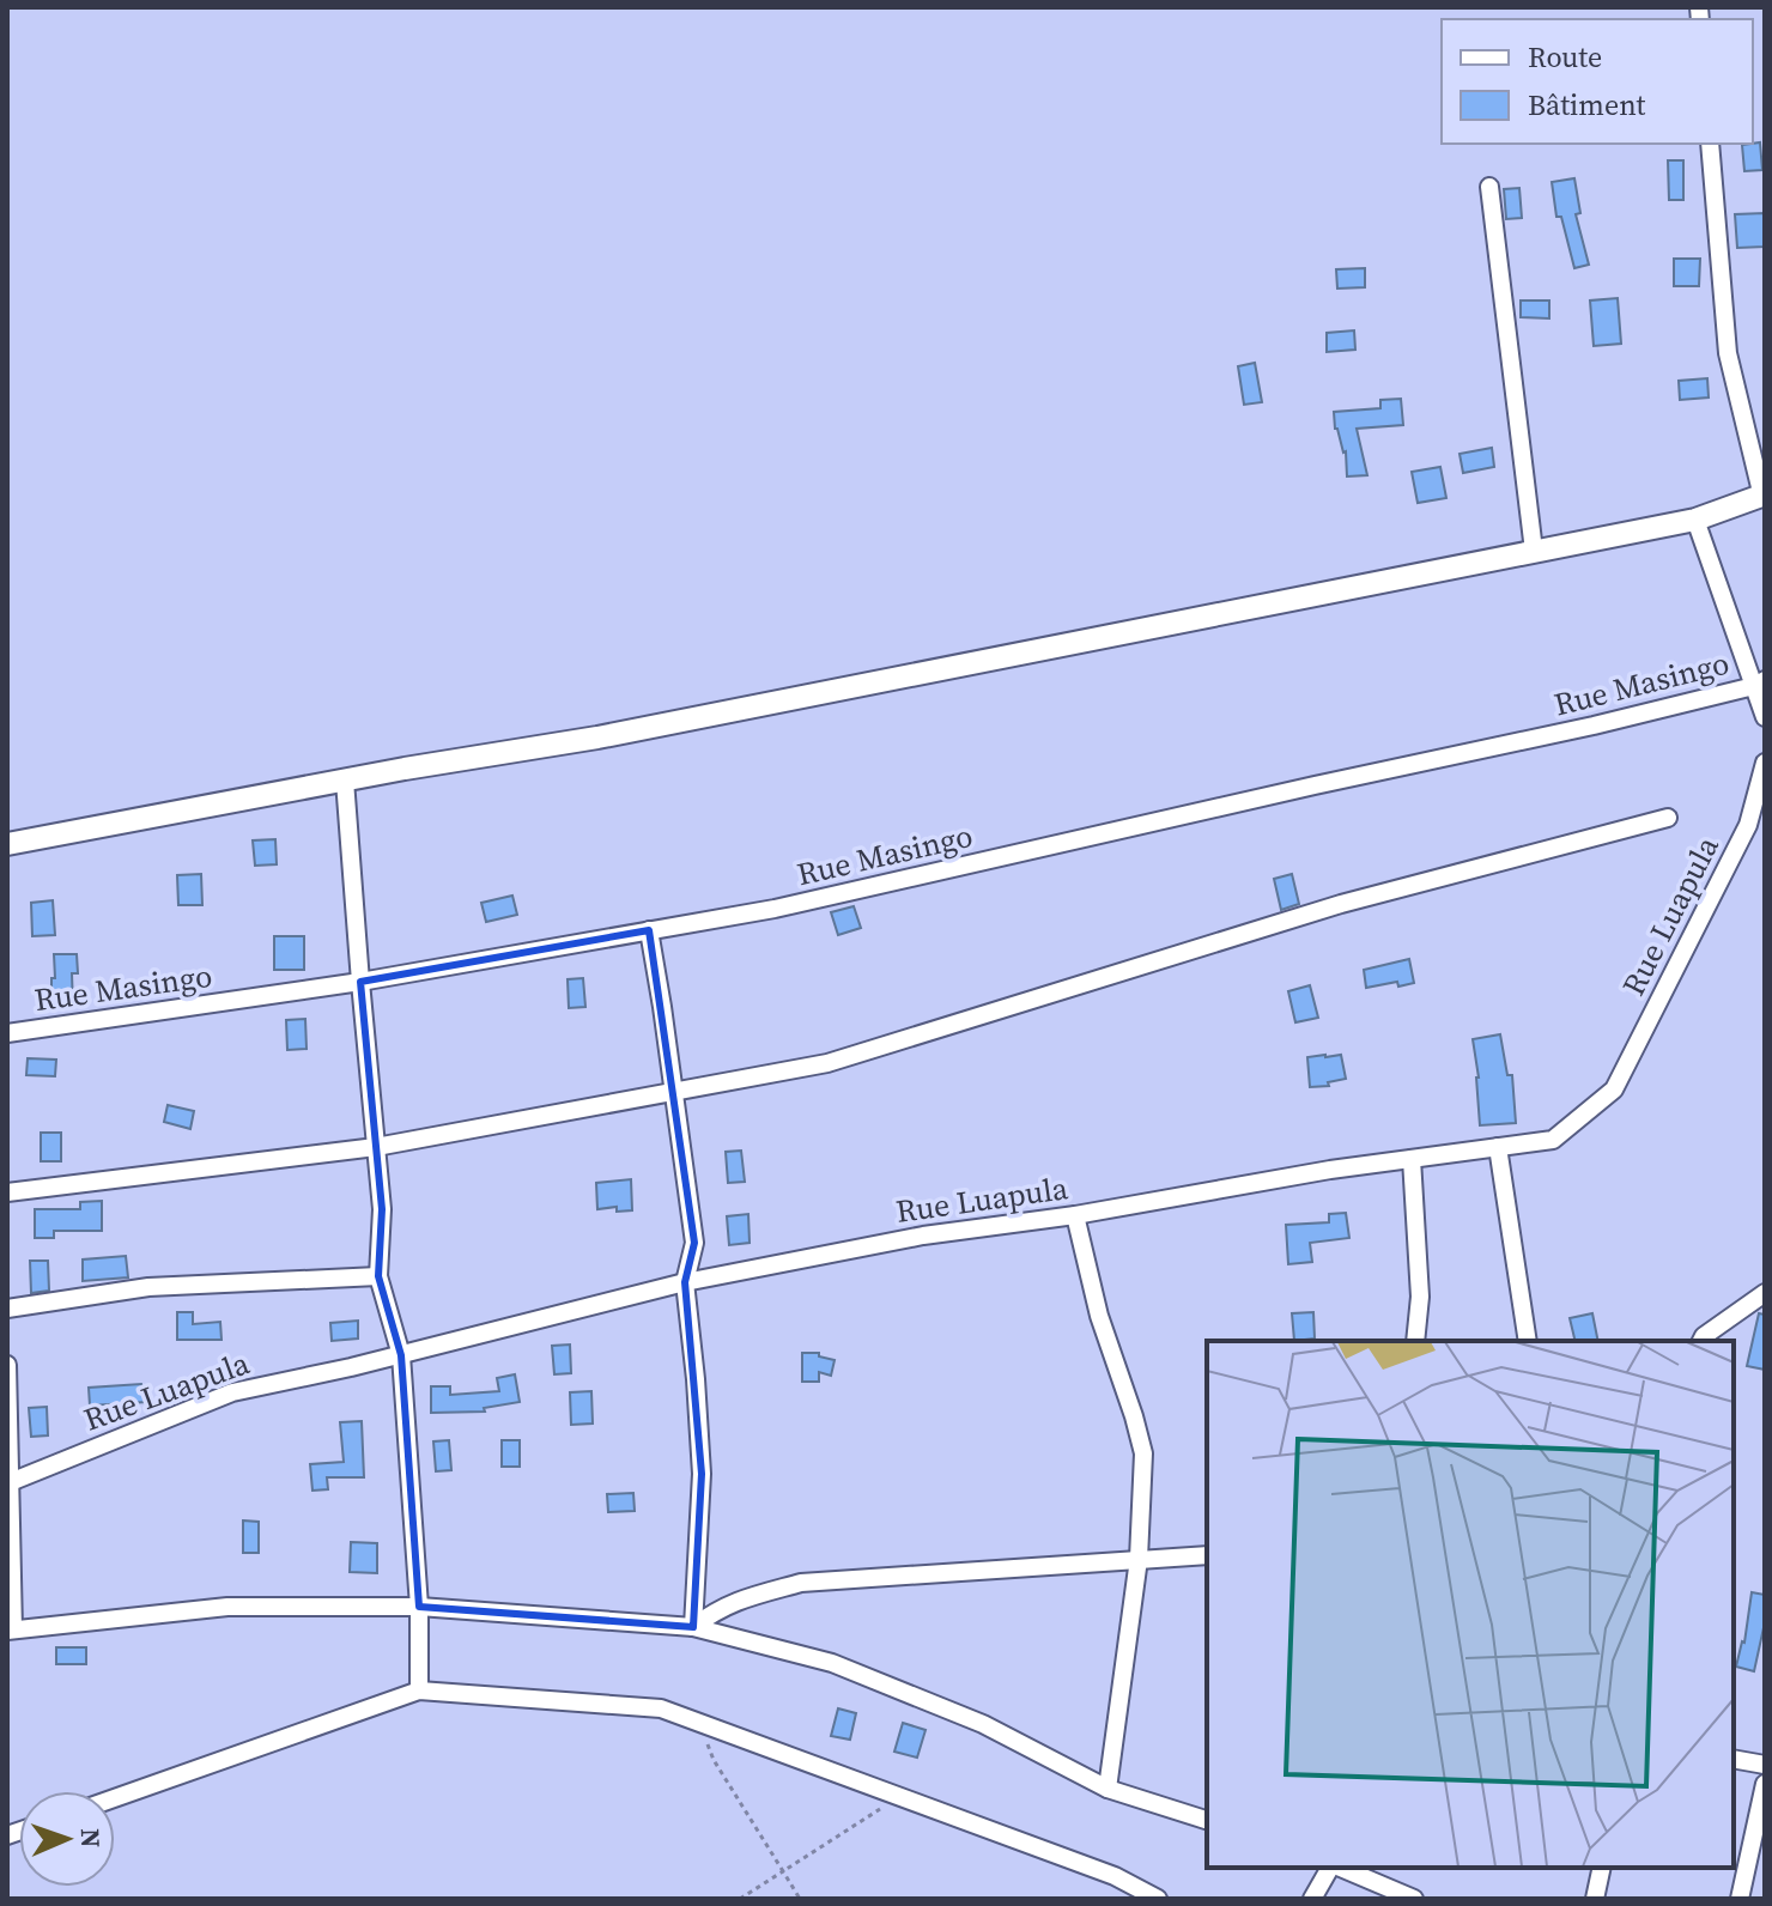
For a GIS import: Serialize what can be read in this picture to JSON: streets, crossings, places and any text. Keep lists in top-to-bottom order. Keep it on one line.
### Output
{"streets":{"street":["Rue Masingo","Rue Luapula"]},"legend":["Route","Bâtiment"],"north":"right"}
